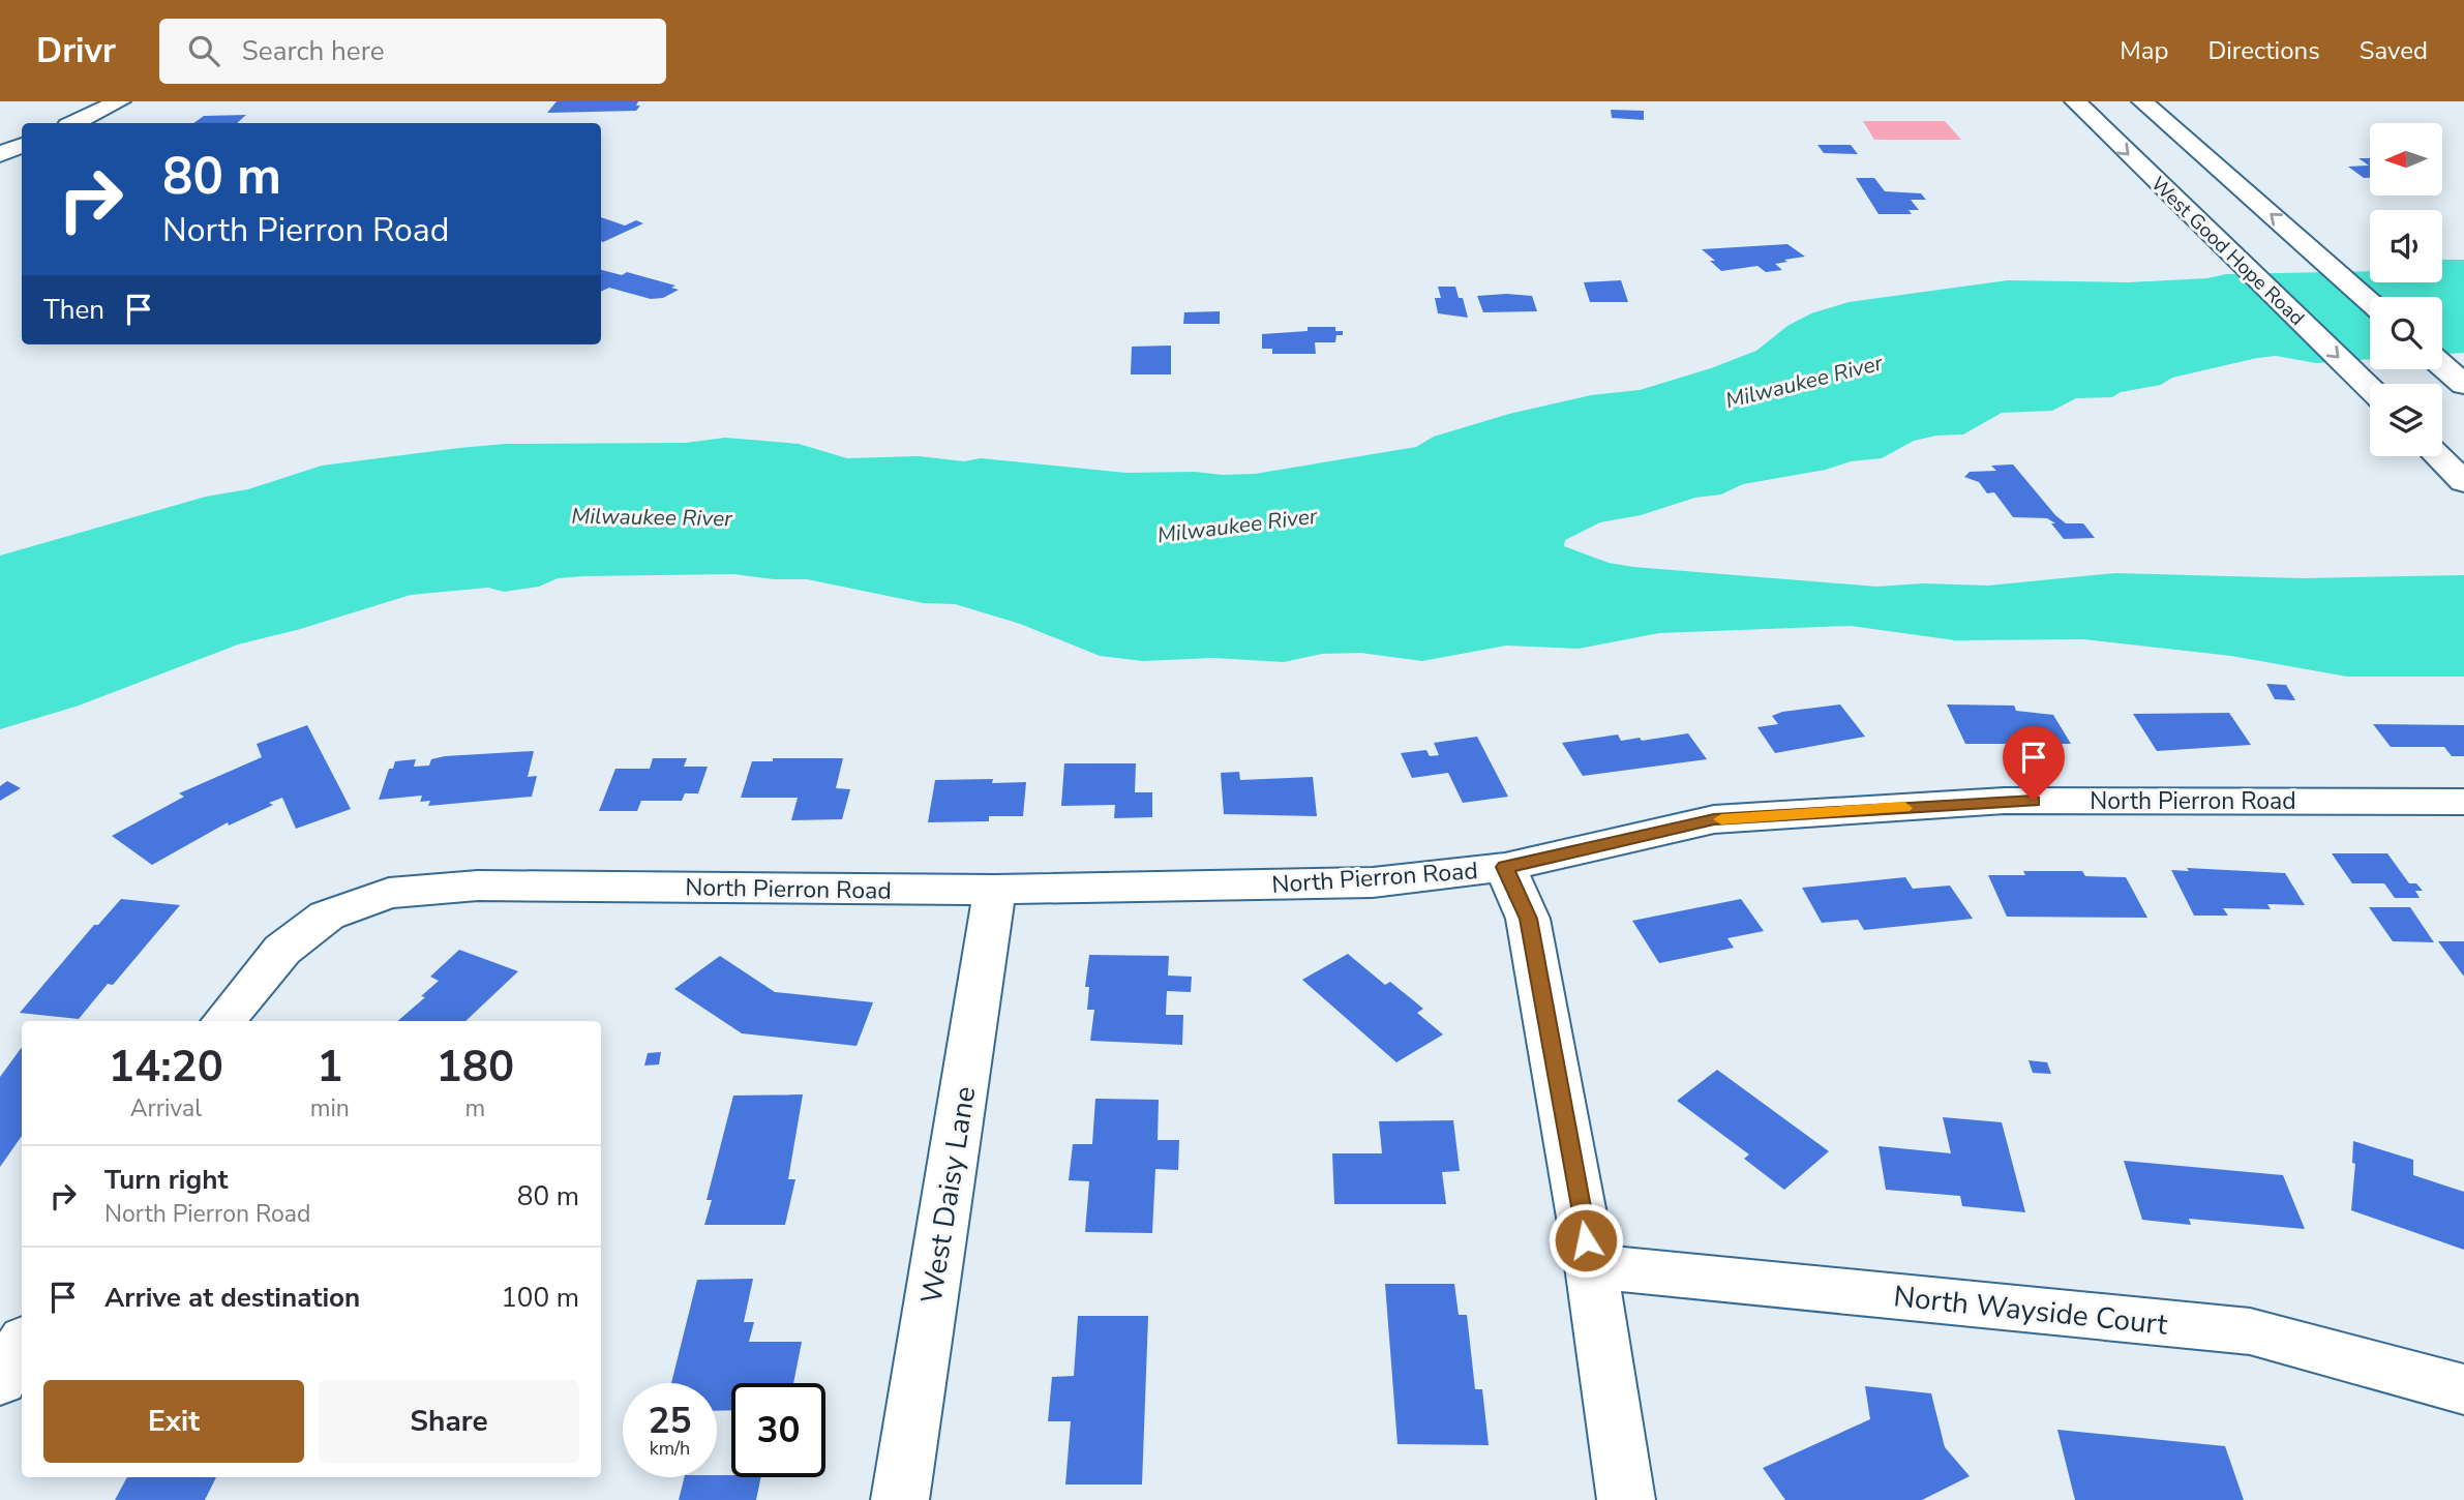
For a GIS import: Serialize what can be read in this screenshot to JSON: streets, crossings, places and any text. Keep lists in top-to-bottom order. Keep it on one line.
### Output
{"streets":{"street":["West Good Hope Road","North Pierron Road","West Daisy Lane","North Wayside Court"]},"crossings":[["North Pierron Road","West Daisy Lane"]],"water":["Milwaukee River"],"north":"left","page":{"header":"Drivr","search":"Search here","nav":["Map","Directions","Saved"],"turn":["80 m","North Pierron Road"],"then":"Then","eta":["14:20","Arrival","1","min","180","m"],"list":[{"name":"Turn right","note":"North Pierron Road","value":"80 m"},{"name":"Arrive at destination","value":"100 m"}],"buttons":["Exit","Share"],"speed":"25 km/h","limit":"30"}}
